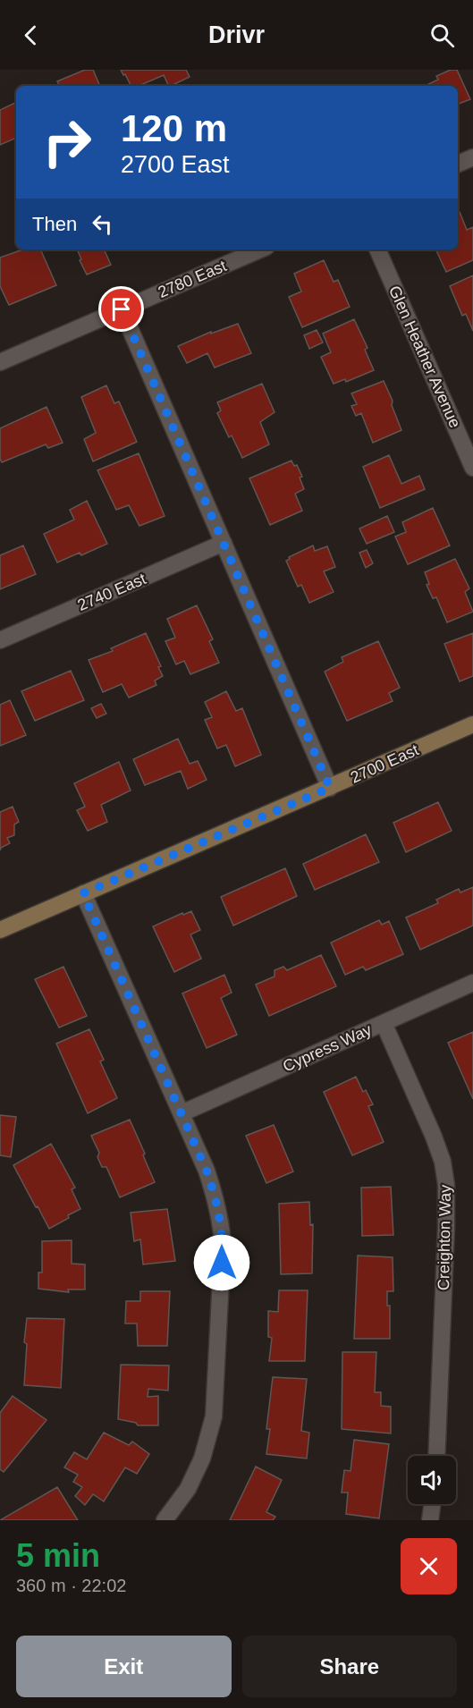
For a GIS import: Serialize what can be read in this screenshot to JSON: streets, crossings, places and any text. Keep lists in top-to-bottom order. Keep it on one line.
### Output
{"streets":{"street":["2780 East","Glen Heather Avenue","2740 East","2700 East","Cypress Way","Creighton Way"]},"crossings":[["Cypress Way","Creighton Way"]],"page":{"header":"Drivr","turn":["120 m","2700 East"],"then":"Then","heading":["5 min","360 m · 22:02"],"buttons":["Exit","Share"]}}
